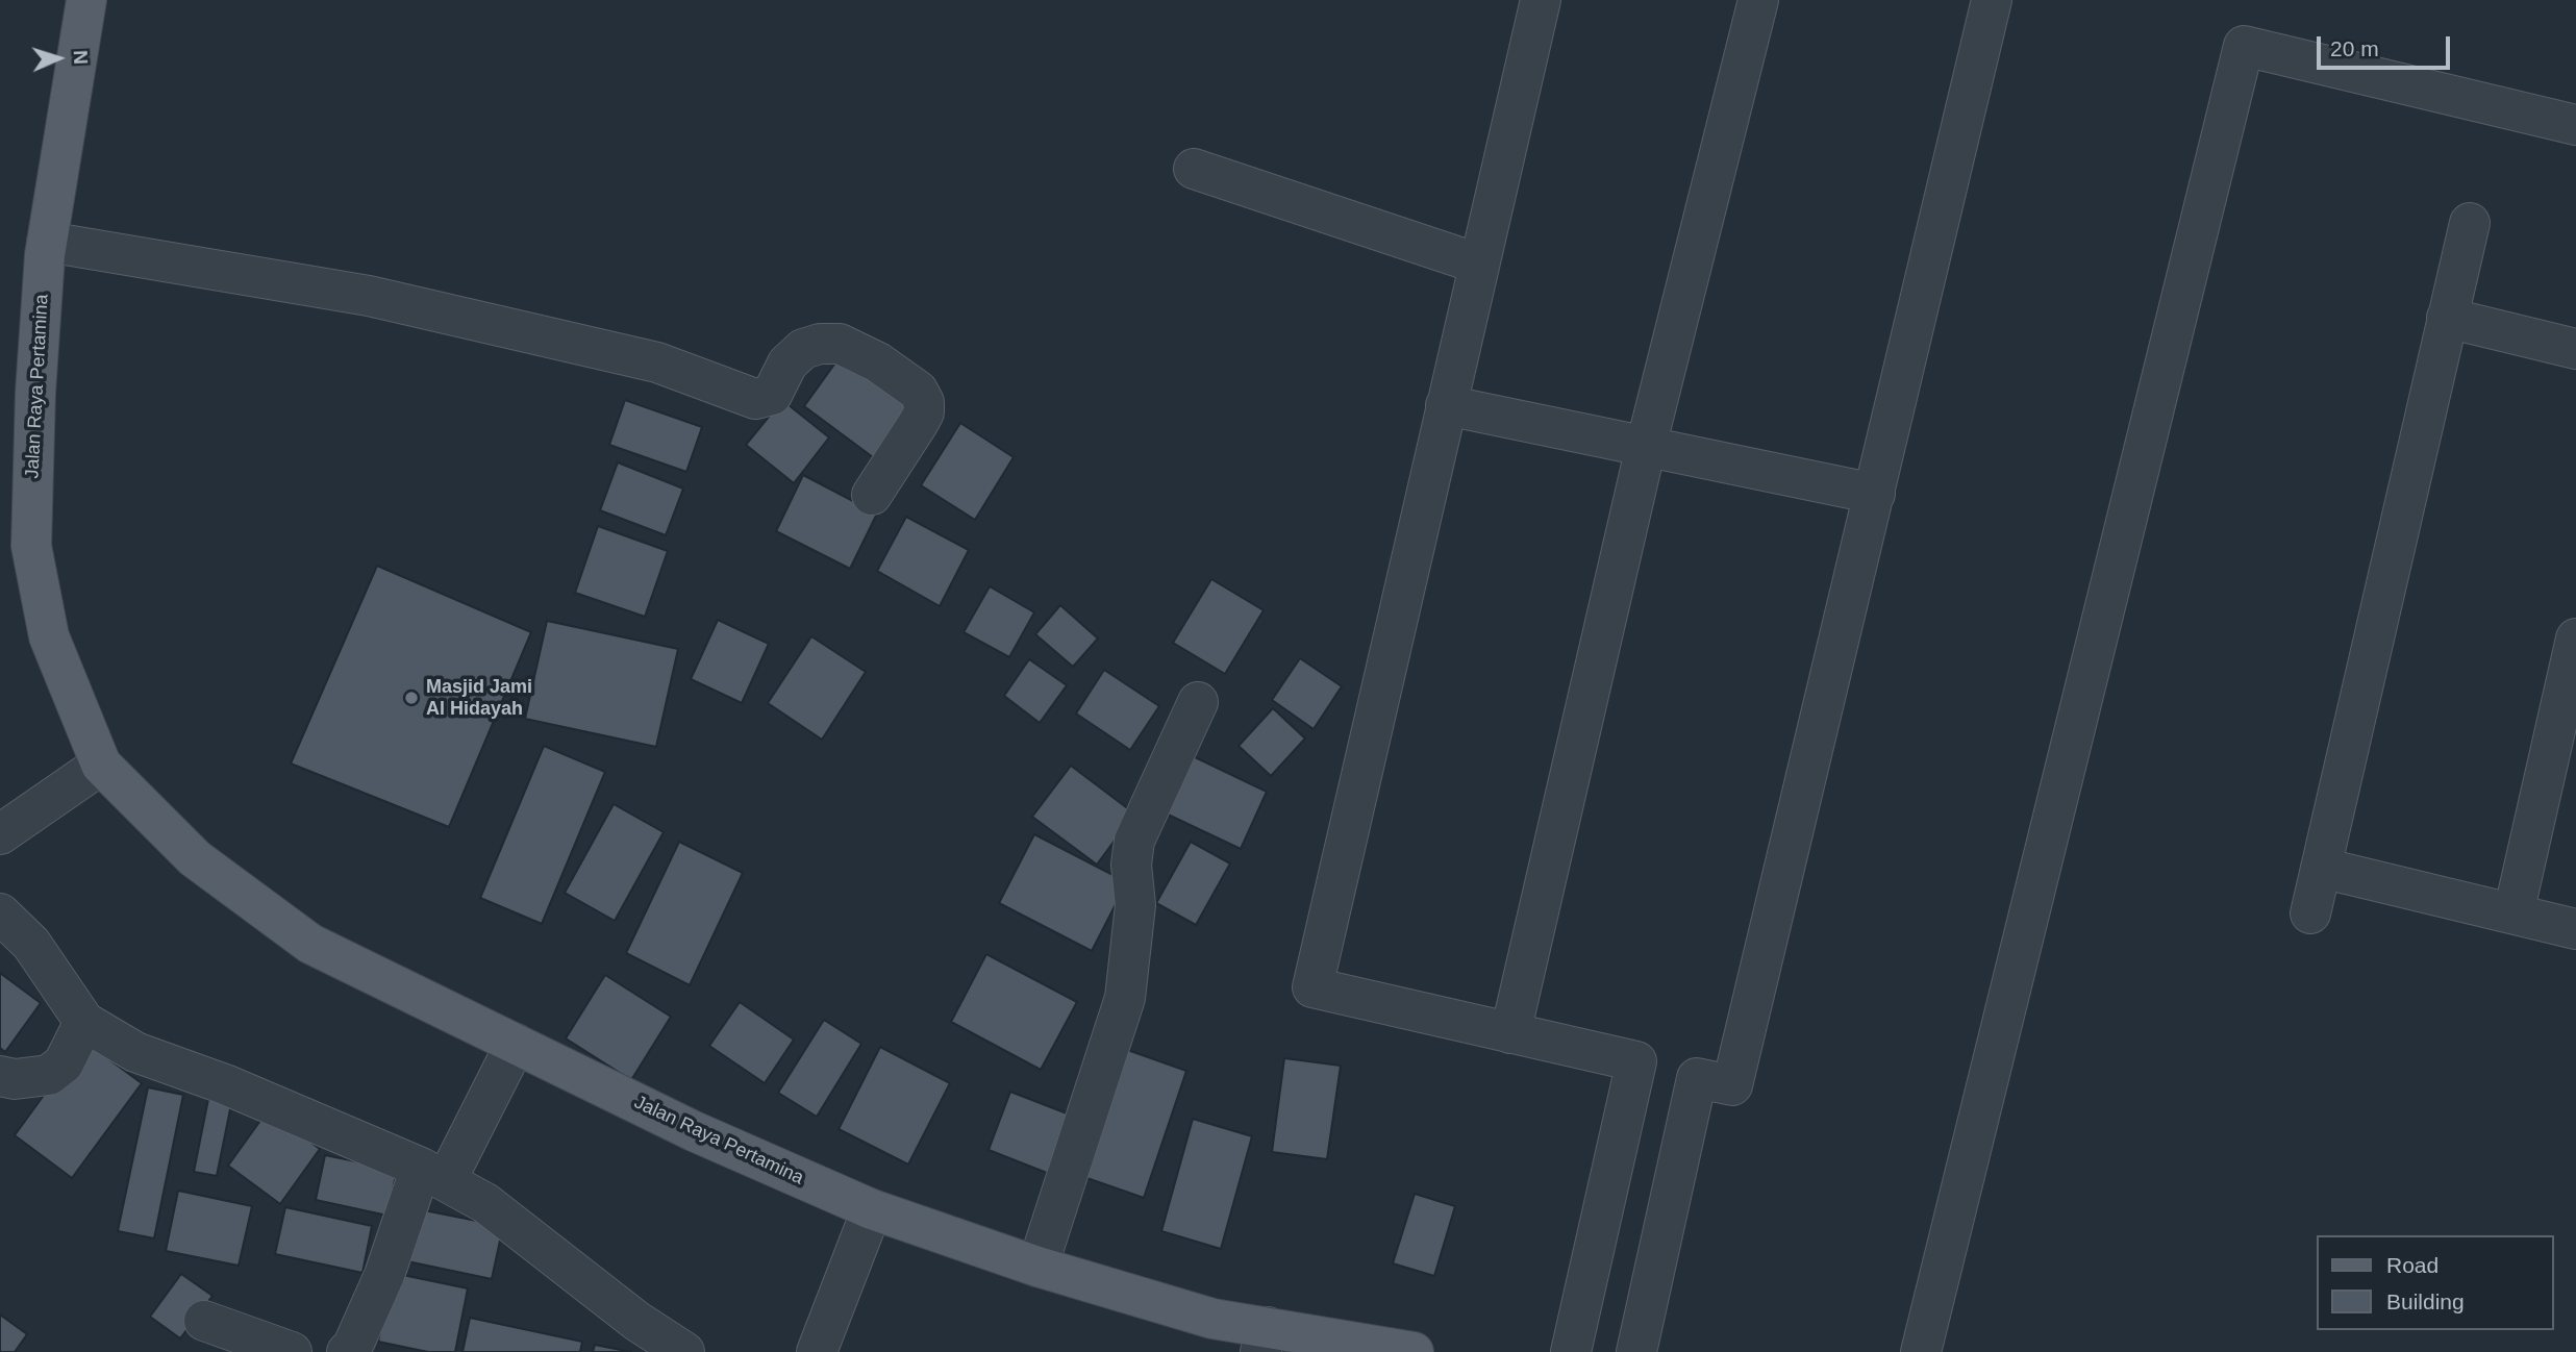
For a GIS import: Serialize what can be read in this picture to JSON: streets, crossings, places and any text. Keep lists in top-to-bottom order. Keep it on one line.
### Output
{"streets":{"main road":["Jalan Raya Pertamina"]},"places":["Masjid Jami Al Hidayah"],"legend":["Road","Building"],"scale_bar":"20 m","north":"right"}
